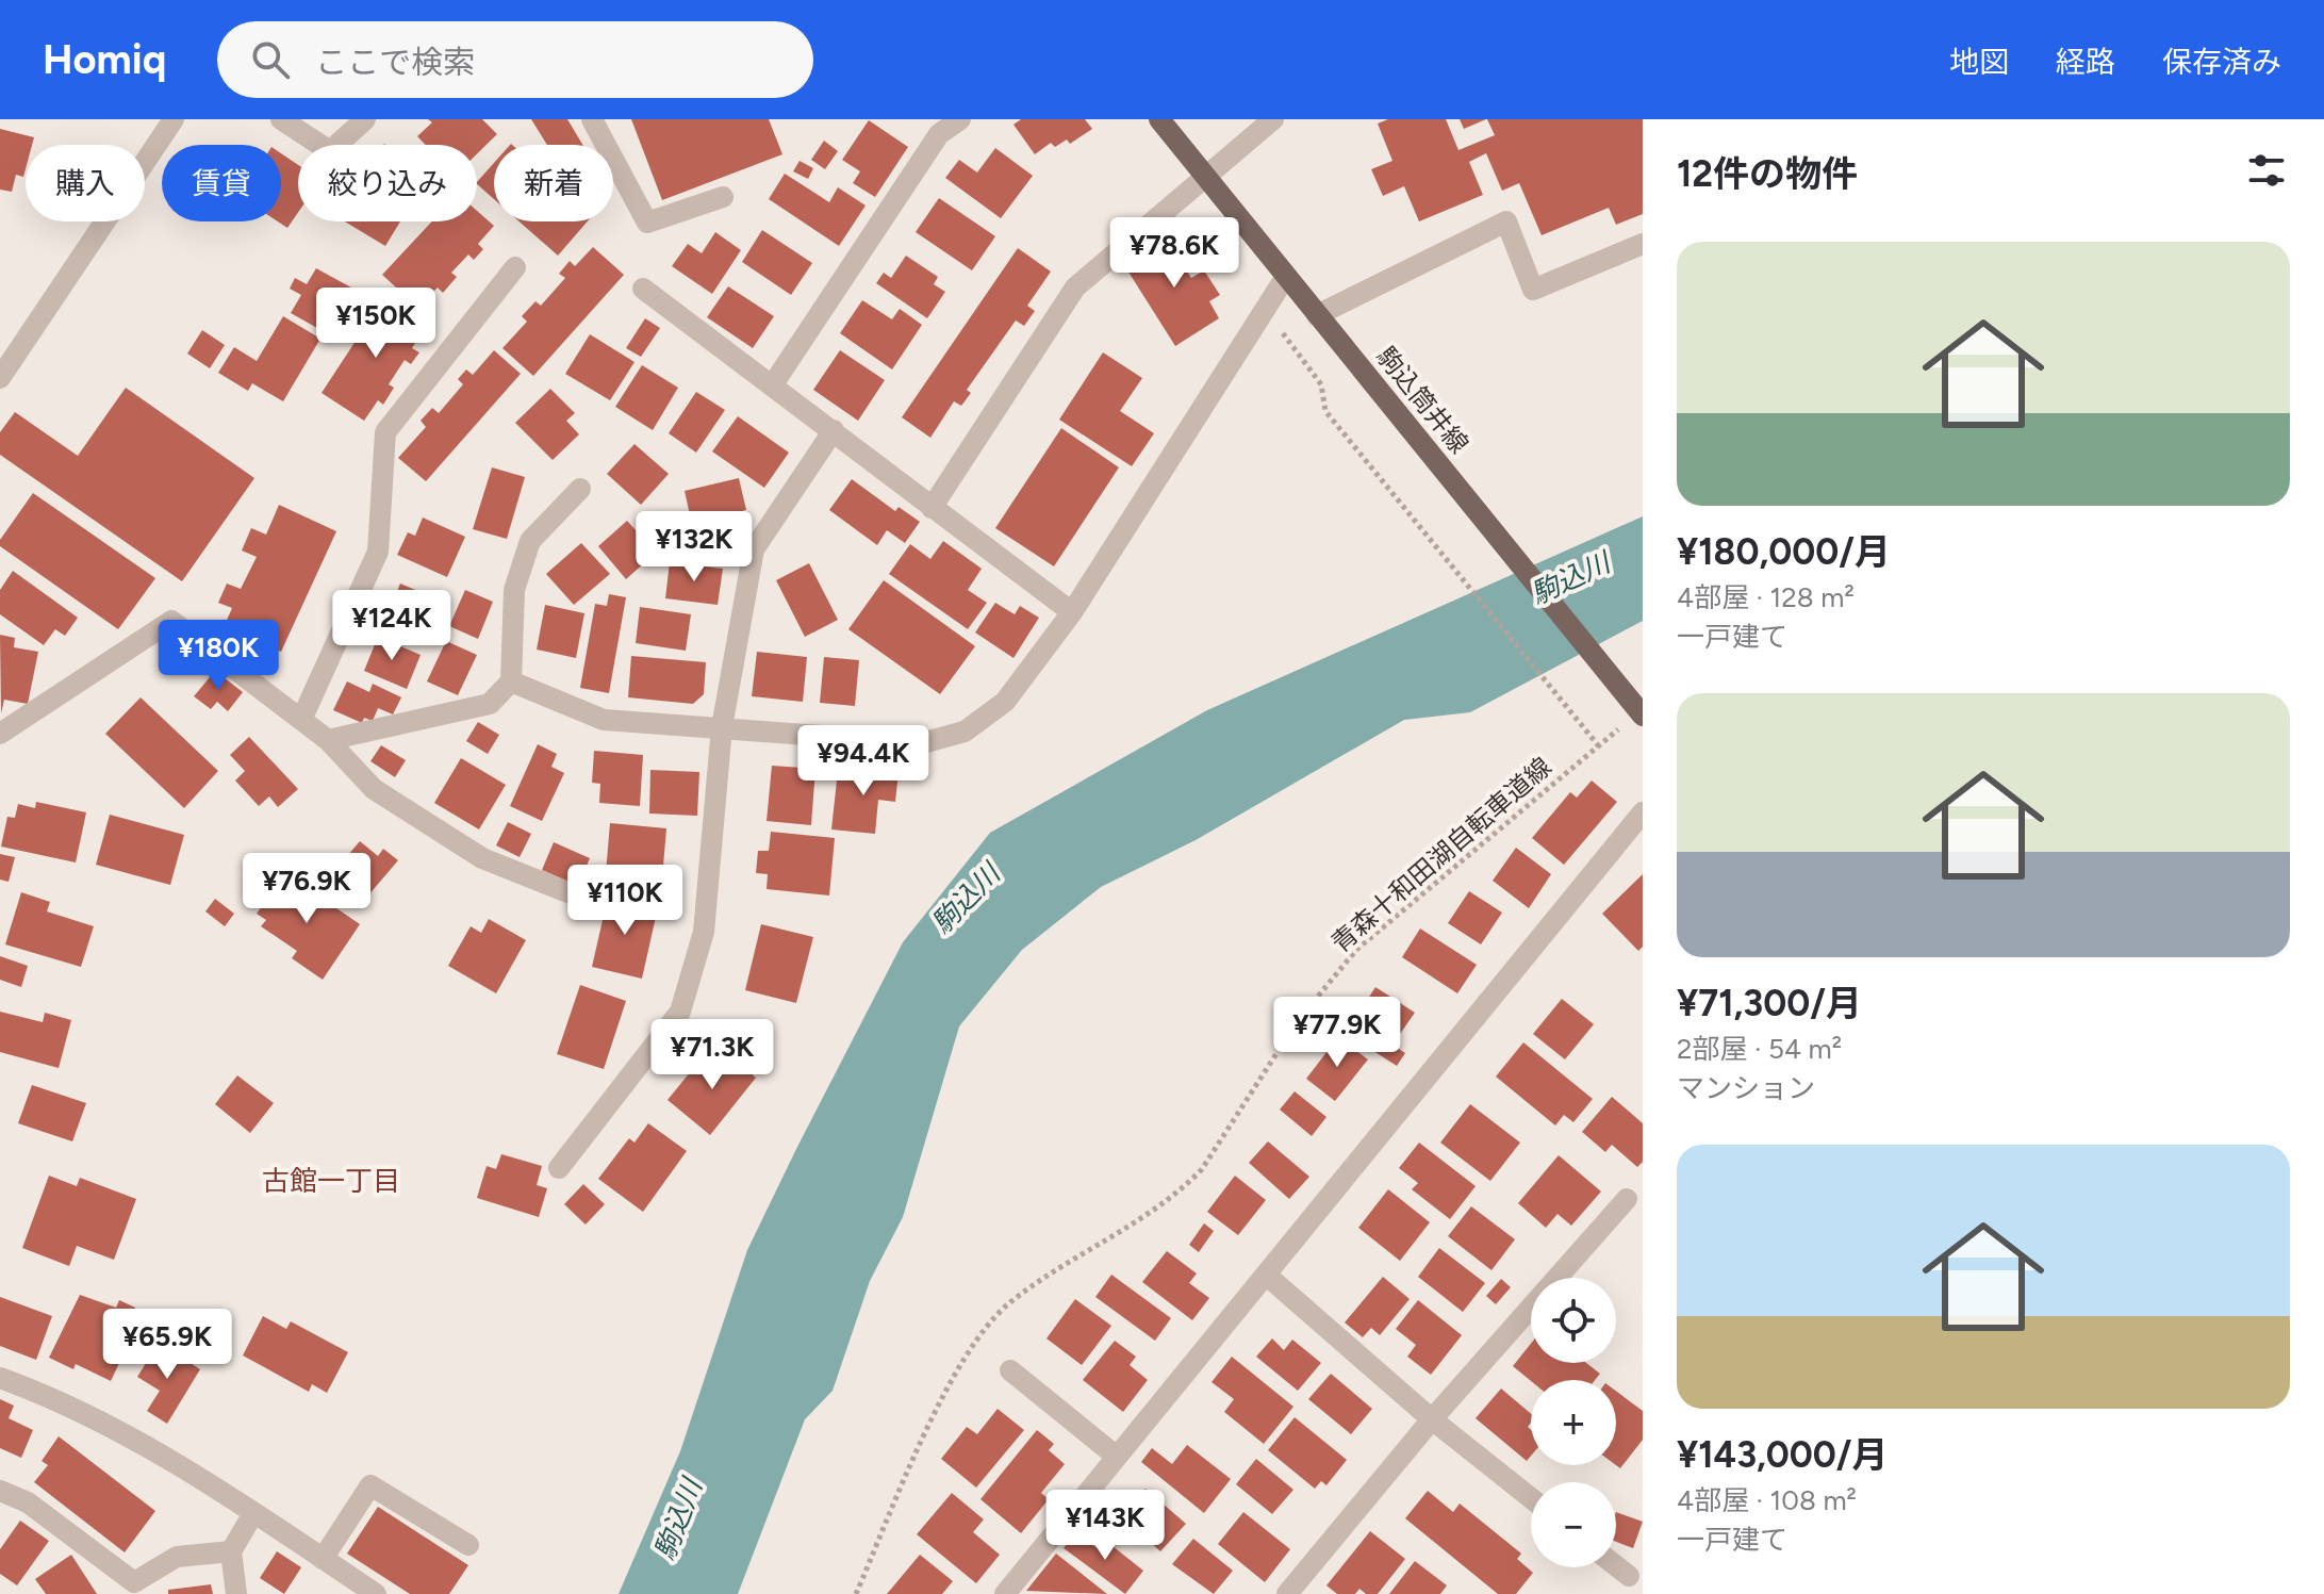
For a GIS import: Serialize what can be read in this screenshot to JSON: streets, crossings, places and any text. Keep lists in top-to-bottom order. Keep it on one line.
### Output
{"streets":{"main road":["駒込筒井線"],"path":["青森十和田湖自転車道線"]},"crossings":[["駒込筒井線","青森十和田湖自転車道線"]],"districts":["古館一丁目"],"water":["駒込川"],"page":{"header":"Homiq","search":"ここで検索","nav":["地図","経路","保存済み"],"heading":"12件の物件","chip":["購入","賃貸","絞り込み","新着"],"price":["¥78.6K","¥150K","¥132K","¥124K","¥180K","¥94.4K","¥76.9K","¥110K","¥77.9K","¥71.3K","¥65.9K","¥143K"],"list":[{"name":"¥180,000/月","note":"4部屋 · 128 m² · 一戸建て"},{"name":"¥71,300/月","note":"2部屋 · 54 m² · マンション"},{"name":"¥143,000/月","note":"4部屋 · 108 m² · 一戸建て"}],"map_buttons":["+","−"]}}
